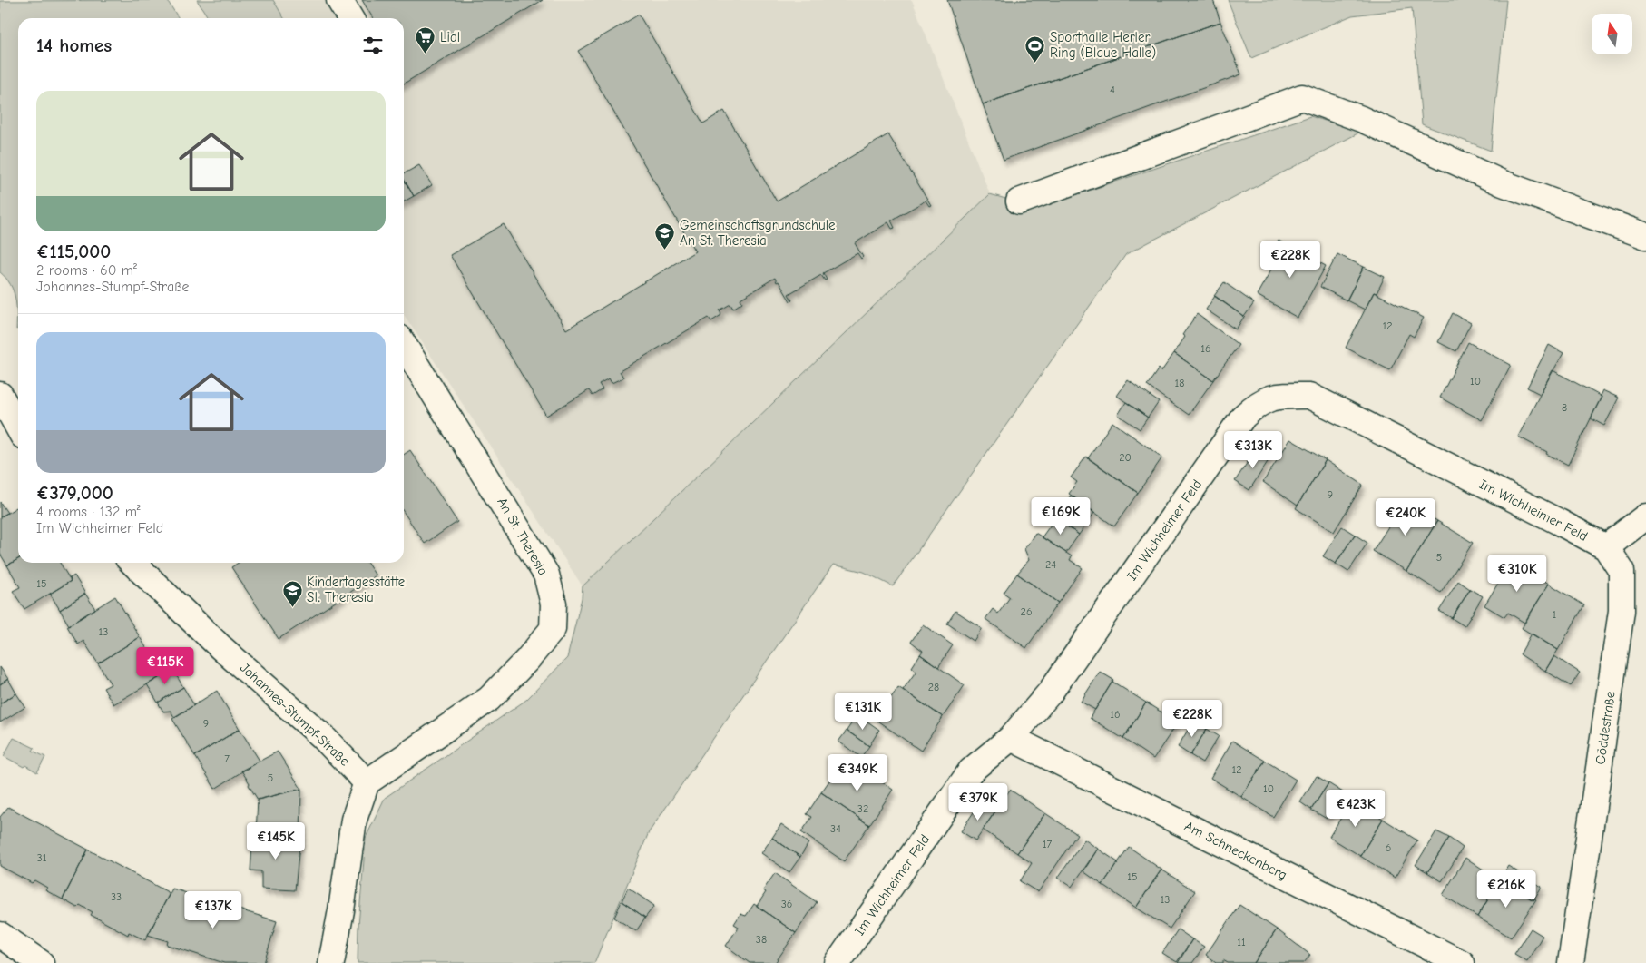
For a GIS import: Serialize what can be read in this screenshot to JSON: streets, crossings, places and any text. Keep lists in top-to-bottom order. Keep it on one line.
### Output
{"streets":{"street":["Im Wichheimer Feld","An St. Theresia","Johannes-Stumpf-Straße","Göddestraße","Am Schneckenberg"]},"crossings":[["Im Wichheimer Feld","Göddestraße"],["Im Wichheimer Feld","Am Schneckenberg"],["An St. Theresia","Johannes-Stumpf-Straße"]],"places":{"supermarket":["Lidl"],"sports":["Sporthalle Herler Ring (Blaue Halle)"],"school or university":["Gemeinschaftsgrundschule An St. Theresia","Kindertagesstätte St. Theresia"]},"house_numbers":["4","12","16","10","18","8","20","9","5","24","15","26","1","13","28","16","9","7","12","5","10","32","34","17","6","31","15","33","13","36","38","11"],"north":"top","page":{"heading":"14 homes","list":[{"name":"€115,000","note":"2 rooms · 60 m² · Johannes-Stumpf-Straße"},{"name":"€379,000","note":"4 rooms · 132 m² · Im Wichheimer Feld"}],"price":["€228K","€313K","€169K","€240K","€310K","€115K","€131K","€228K","€349K","€379K","€423K","€145K","€216K","€137K"]}}
